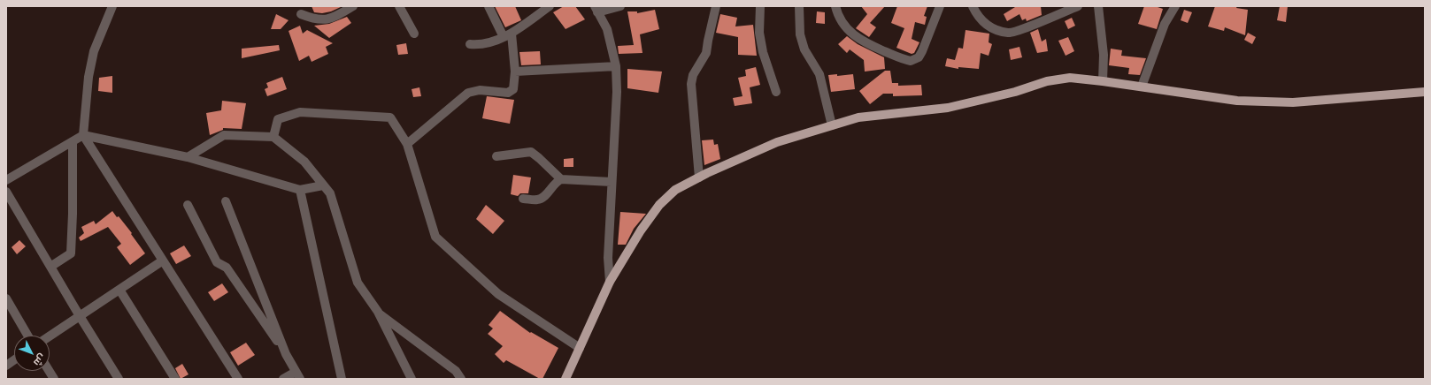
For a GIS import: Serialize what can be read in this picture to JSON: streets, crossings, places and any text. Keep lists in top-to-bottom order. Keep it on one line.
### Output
{"north":"bottom right"}
